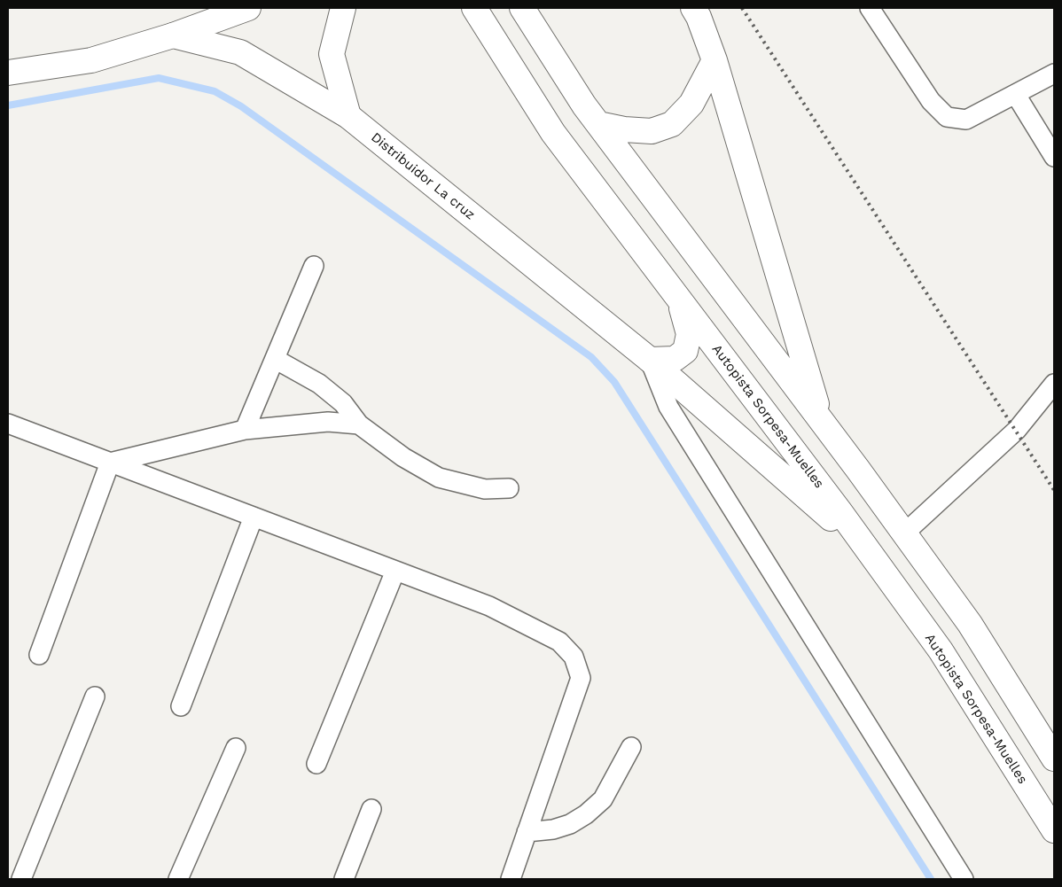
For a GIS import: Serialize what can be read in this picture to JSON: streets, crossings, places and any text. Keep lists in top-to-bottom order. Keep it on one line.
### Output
{"streets":{"main road":["Distribuidor La cruz","Autopista Sorpesa-Muelles"]},"crossings":[["Distribuidor La cruz","Autopista Sorpesa-Muelles"]]}
